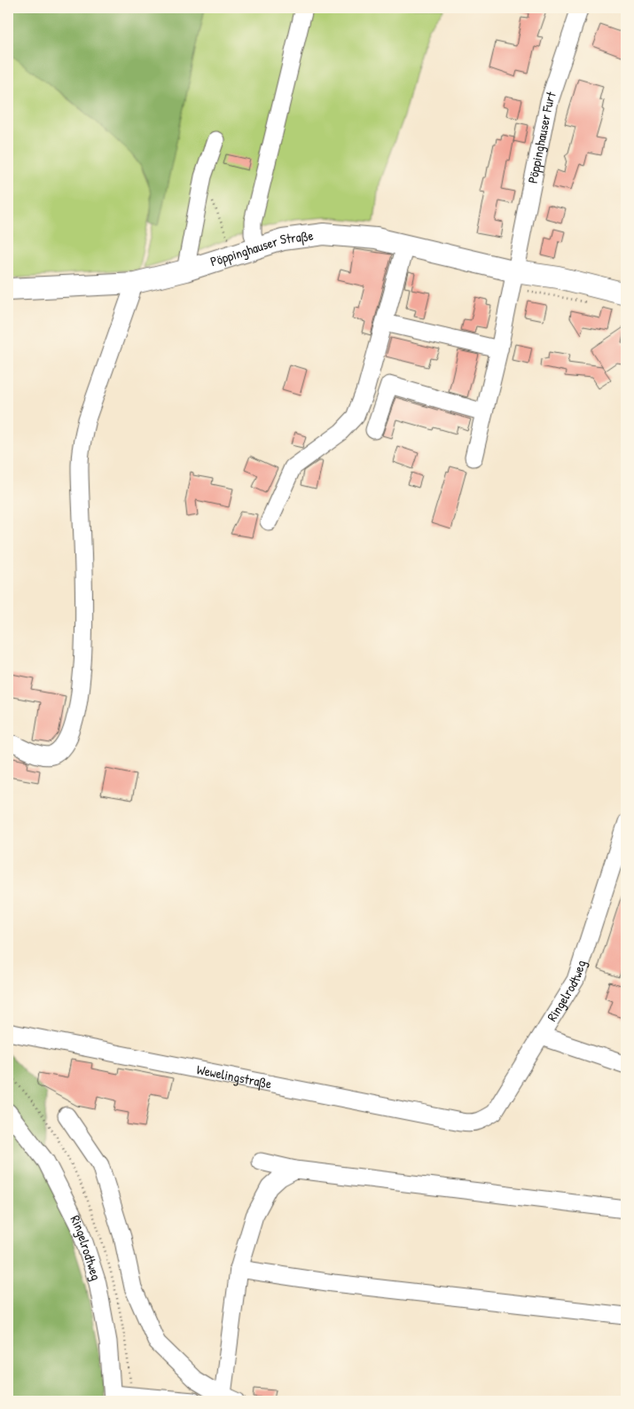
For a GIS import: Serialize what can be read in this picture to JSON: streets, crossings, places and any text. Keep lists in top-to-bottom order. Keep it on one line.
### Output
{"streets":{"main road":["Pöppinghauser Straße"],"street":["Pöppinghauser Furt","Ringelrodtweg","Wewelingstraße"]},"crossings":[["Pöppinghauser Furt","Pöppinghauser Straße"],["Ringelrodtweg","Wewelingstraße"]]}
